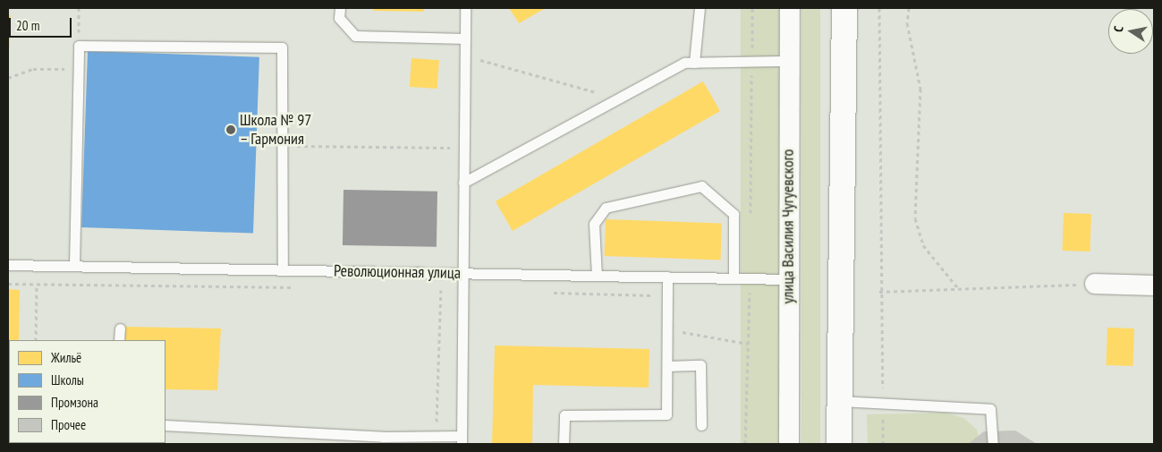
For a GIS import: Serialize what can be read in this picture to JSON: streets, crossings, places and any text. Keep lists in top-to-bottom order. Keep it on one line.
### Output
{"streets":{"street":["улица Василия Чугуевского"],"lane":["Революционная улица"]},"crossings":[["улица Василия Чугуевского","Революционная улица"]],"places":["Школа № 97 – Гармония"],"legend":["Жильё","Школы","Промзона","Прочее"],"scale_bar":"20 m","north":"left"}
